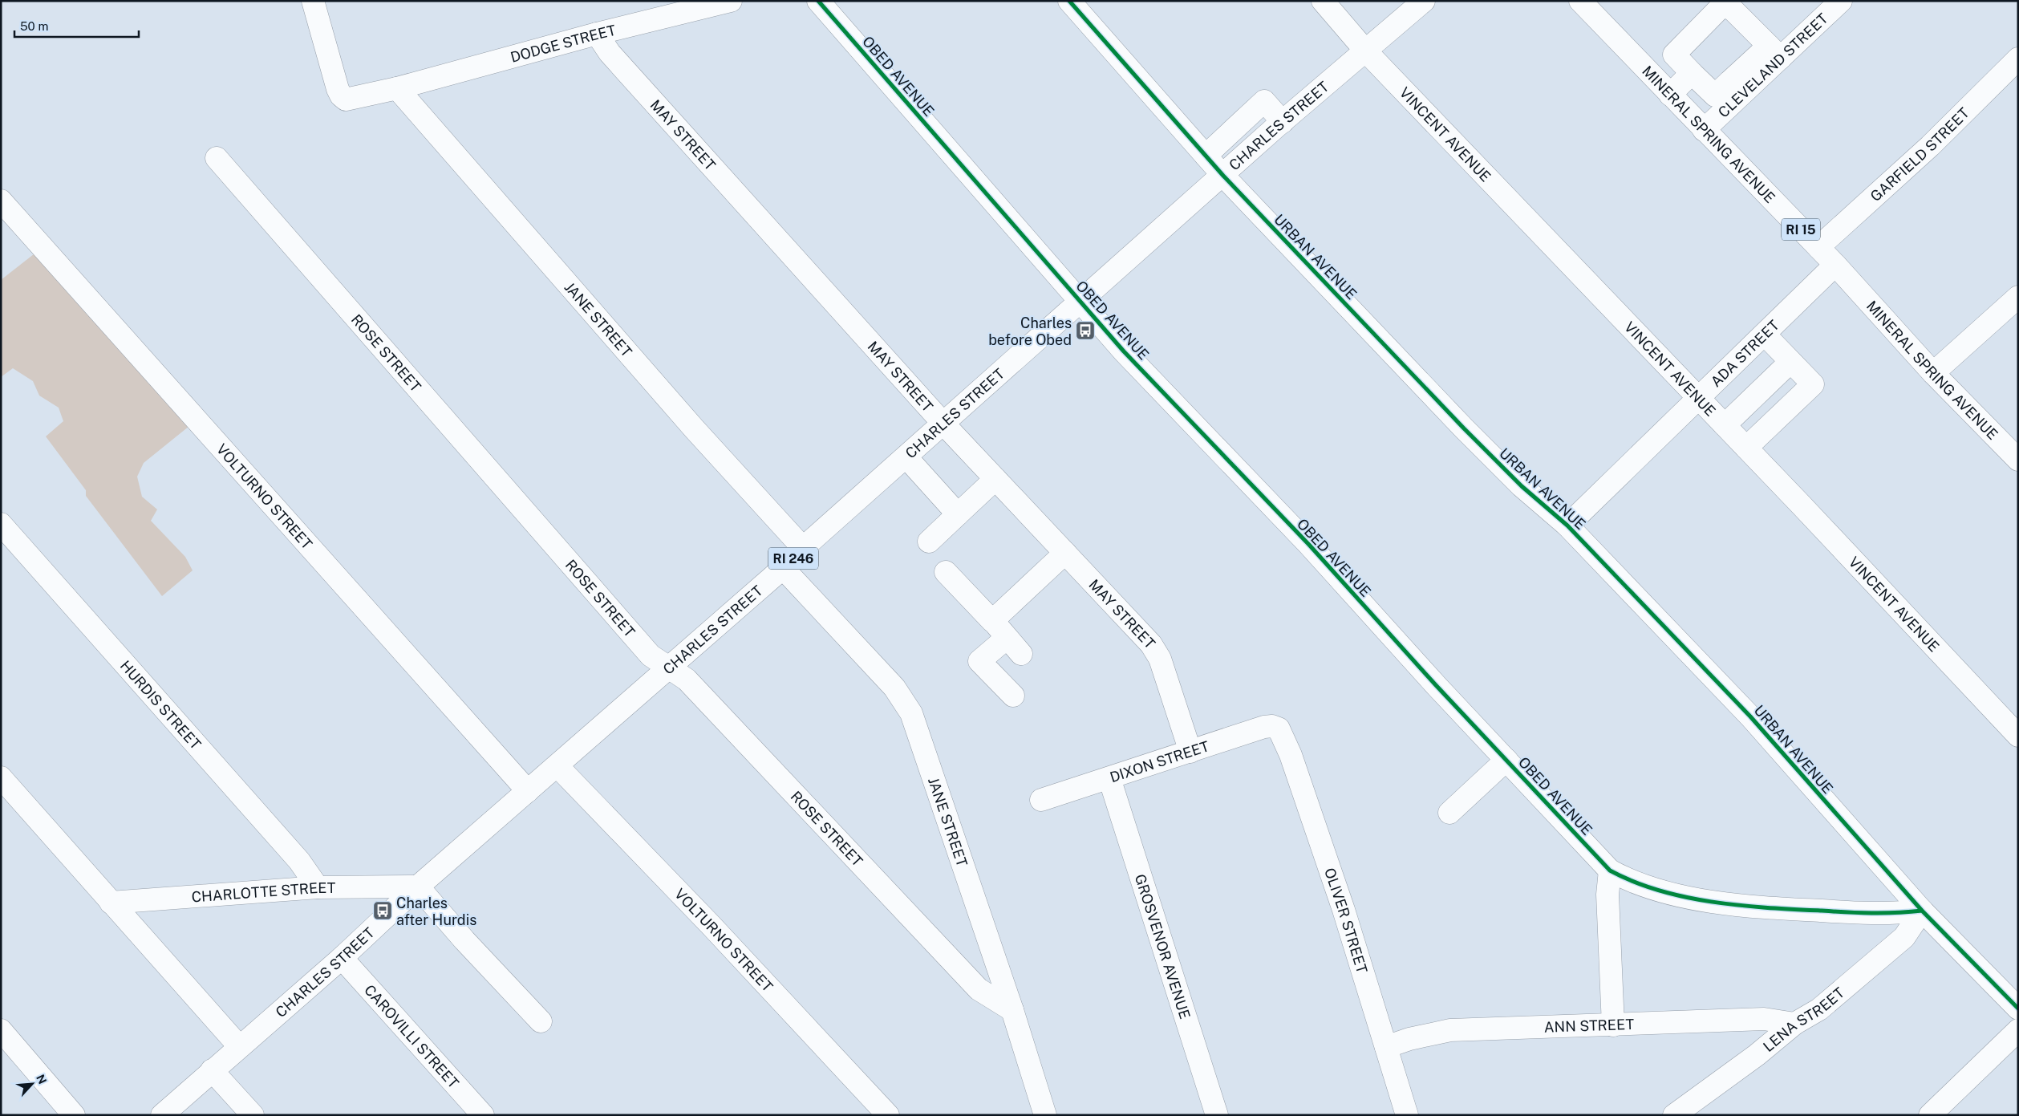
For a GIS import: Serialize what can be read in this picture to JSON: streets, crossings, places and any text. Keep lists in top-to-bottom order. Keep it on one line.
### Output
{"streets":{"street":["DODGE STREET","CLEVELAND STREET","OBED AVENUE","CHARLES STREET","VINCENT AVENUE","MINERAL SPRING AVENUE","MAY STREET","GARFIELD STREET","RI 15","URBAN AVENUE","JANE STREET","ROSE STREET","ADA STREET","VOLTURNO STREET","RI 246","HURDIS STREET","DIXON STREET","CHARLOTTE STREET","OLIVER STREET","GROSVENOR AVENUE","LENA STREET","ANN STREET","CAROVILLI STREET"]},"crossings":[["DODGE STREET","MAY STREET"],["DODGE STREET","JANE STREET"],["CLEVELAND STREET","MINERAL SPRING AVENUE"],["OBED AVENUE","CHARLES STREET"],["OBED AVENUE","URBAN AVENUE"],["OBED AVENUE","LENA STREET"],["CHARLES STREET","VINCENT AVENUE"],["CHARLES STREET","MAY STREET"],["CHARLES STREET","URBAN AVENUE"],["CHARLES STREET","JANE STREET"],["CHARLES STREET","ROSE STREET"],["CHARLES STREET","VOLTURNO STREET"],["CHARLES STREET","CHARLOTTE STREET"],["CHARLES STREET","CAROVILLI STREET"],["VINCENT AVENUE","ADA STREET"],["MINERAL SPRING AVENUE","GARFIELD STREET"],["MINERAL SPRING AVENUE","ADA STREET"],["MAY STREET","DIXON STREET"],["URBAN AVENUE","ADA STREET"],["URBAN AVENUE","LENA STREET"],["JANE STREET","ROSE STREET"],["HURDIS STREET","CHARLOTTE STREET"],["DIXON STREET","OLIVER STREET"],["DIXON STREET","GROSVENOR AVENUE"],["OLIVER STREET","ANN STREET"],["LENA STREET","ANN STREET"]],"places":{"bus stop":["Charles before Obed","Charles after Hurdis"]},"scale_bar":"50 m","north":"top right"}
